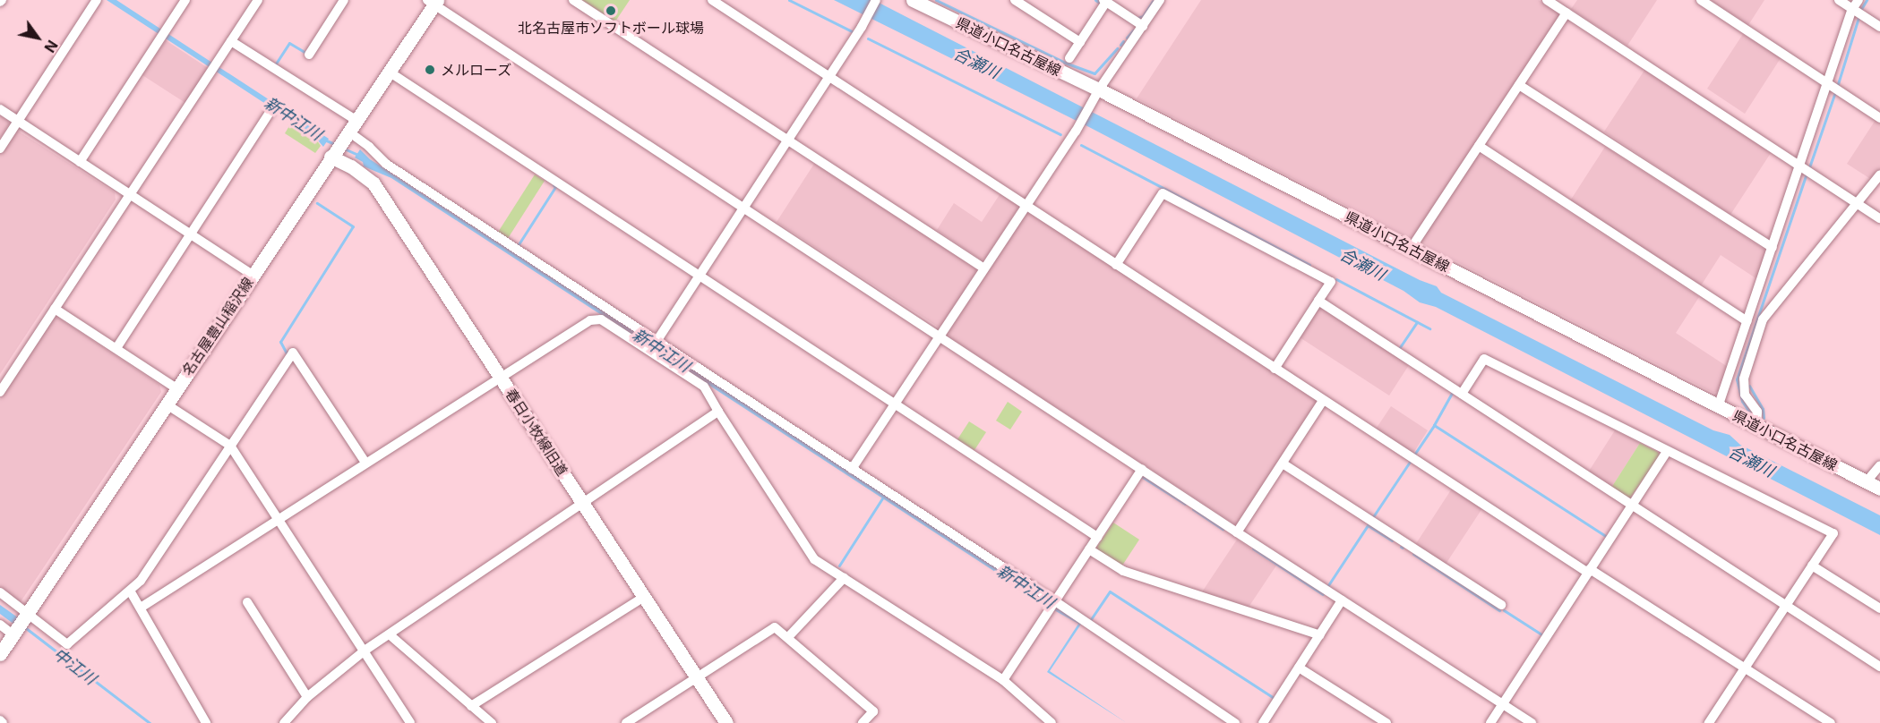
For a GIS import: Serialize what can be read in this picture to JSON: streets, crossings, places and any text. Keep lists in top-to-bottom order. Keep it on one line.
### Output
{"streets":{"main road":["県道小口名古屋線","名古屋豊山稲沢線","春日小牧線旧道"]},"crossings":[["名古屋豊山稲沢線","春日小牧線旧道"]],"water":["合瀬川","新中江川","中江川"],"places":["北名古屋市ソフトボール球場","メルローズ"],"north":"bottom right"}
